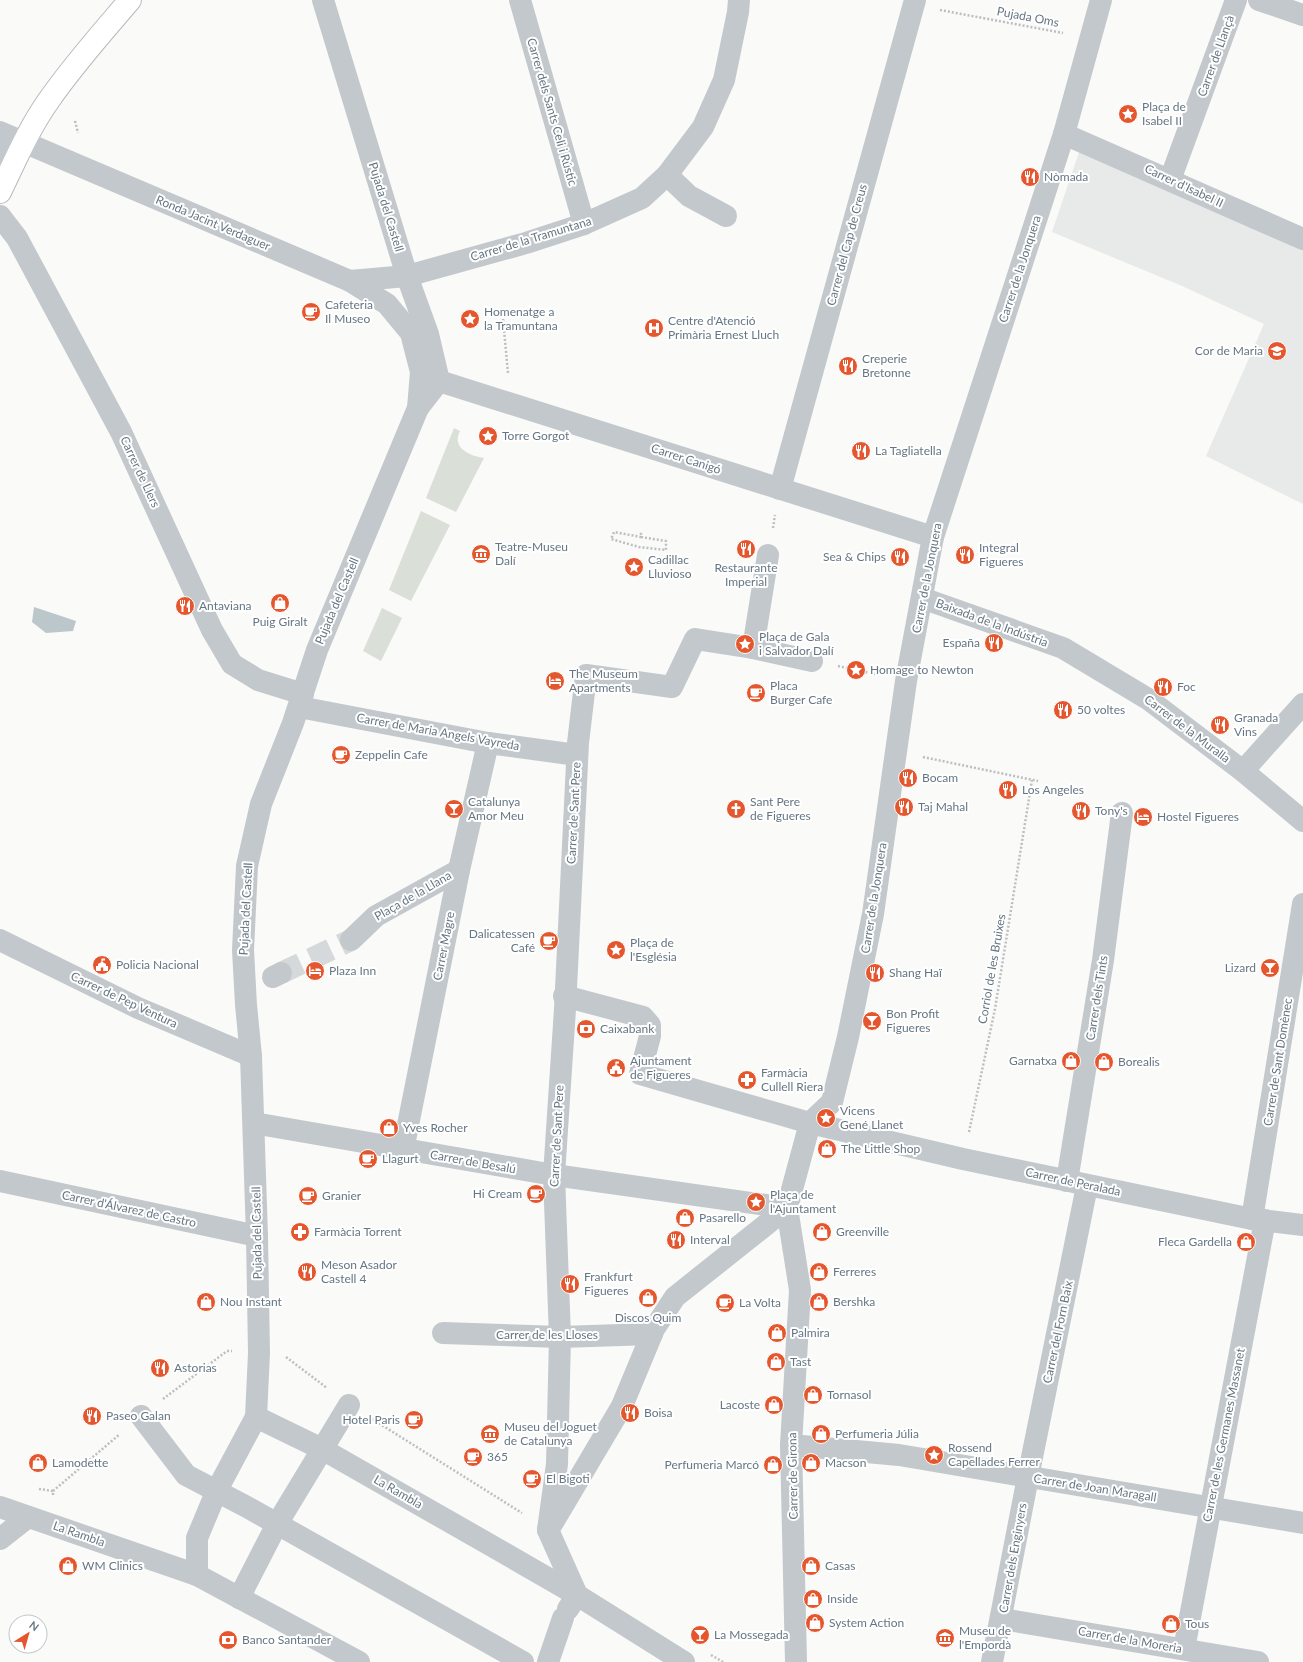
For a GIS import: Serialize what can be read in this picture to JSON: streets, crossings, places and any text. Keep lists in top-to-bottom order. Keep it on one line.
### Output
{"streets":{"street":["Carrer de Llançà","Carrer dels Sants Celi i Rústic","Carrer d'Isabel II","Pujada del Castell","Ronda Jacint Verdaguer","Carrer de la Tramuntana","Carrer del Cap de Creus","Carrer de la Jonquera","Carrer Canigó","Carrer de Llers","Baixada de la Indústria","Carrer de la Muralla","Carrer de Maria Angels Vayreda","Carrer de Sant Pere","Plaça de la Llana","Carrer Magre","Carrer dels Tints","Carrer de Pep Ventura","Carrer de Sant Domènec","Carrer de Besalú","Carrer de Peralada","Carrer d'Álvarez de Castro","Carrer del Forn Baix","Carrer de les Lloses","Carrer de les Germanes Massanet","Carrer de Girona","Carrer de Joan Maragall","La Rambla","Carrer dels Enginyers","Carrer de la Moreria"],"path":["Pujada Oms","Corriol de les Bruixes"]},"crossings":[["Pujada Oms","Carrer del Cap de Creus"],["Pujada Oms","Carrer de la Jonquera"],["Carrer de Llançà","Carrer d'Isabel II"],["Carrer dels Sants Celi i Rústic","Carrer de la Tramuntana"],["Carrer d'Isabel II","Carrer de la Jonquera"],["Pujada del Castell","Ronda Jacint Verdaguer"],["Pujada del Castell","Carrer de la Tramuntana"],["Pujada del Castell","Carrer Canigó"],["Pujada del Castell","Carrer de Llers"],["Pujada del Castell","Carrer de Maria Angels Vayreda"],["Pujada del Castell","Carrer de Pep Ventura"],["Pujada del Castell","Carrer de Besalú"],["Pujada del Castell","Carrer d'Álvarez de Castro"],["Pujada del Castell","La Rambla"],["Ronda Jacint Verdaguer","Carrer de la Tramuntana"],["Carrer del Cap de Creus","Carrer Canigó"],["Carrer de la Jonquera","Carrer Canigó"],["Carrer de la Jonquera","Baixada de la Indústria"],["Carrer de la Jonquera","Carrer de Peralada"],["Carrer de Llers","Carrer de Maria Angels Vayreda"],["Baixada de la Indústria","Carrer de la Muralla"],["Carrer de Maria Angels Vayreda","Carrer de Sant Pere"],["Carrer de Maria Angels Vayreda","Carrer Magre"],["Carrer de Sant Pere","Carrer de Besalú"],["Carrer de Sant Pere","Carrer de les Lloses"],["Plaça de la Llana","Carrer Magre"],["Carrer Magre","Carrer de Besalú"],["Corriol de les Bruixes","Carrer de Peralada"],["Carrer dels Tints","Carrer de Peralada"],["Carrer dels Tints","Carrer del Forn Baix"],["Carrer de Sant Domènec","Carrer de Peralada"],["Carrer de Sant Domènec","Carrer de les Germanes Massanet"],["Carrer de Besalú","Carrer de Girona"],["Carrer de Peralada","Carrer del Forn Baix"],["Carrer de Peralada","Carrer de les Germanes Massanet"],["Carrer del Forn Baix","Carrer de Joan Maragall"],["Carrer del Forn Baix","Carrer dels Enginyers"],["Carrer de les Germanes Massanet","Carrer de Joan Maragall"],["Carrer de les Germanes Massanet","Carrer de la Moreria"],["Carrer de Girona","Carrer de Joan Maragall"],["Carrer de Joan Maragall","Carrer dels Enginyers"],["Carrer dels Enginyers","Carrer de la Moreria"]],"places":{"place":["Plaça de Isabel II","Homenatge a la Tramuntana","Torre Gorgot","Cadillac Lluvioso","Plaça de Gala i Salvador Dalí","Homage to Newton","Plaça de l'Església","Vicens Gené Llanet","Plaça de l'Ajuntament","Rossend Capellades Ferrer"],"restaurant":["Nòmada","Creperie Bretonne","La Tagliatella","Restaurante Imperial","Integral Figueres","Sea & Chips","Antaviana","España","Foc","50 voltes","Granada Vins","Bocam","Los Angeles","Taj Mahal","Tony's","Shang Haï","Interval","Meson Asador Castell 4","Frankfurt Figueres","Astorias","Boisa","Paseo Galan"],"cafe":["Cafeteria Il Museo","Placa Burger Cafe","Zeppelin Cafe","Dalicatessen Café","Llagurt","Hi Cream","Granier","La Volta","Hotel Paris","365","El Bigoti"],"hospital":["Centre d'Atenció Primària Ernest Lluch"],"school or university":["Cor de Maria"],"museum":["Teatre-Museu Dalí","Museu del Joguet de Catalunya","Museu de l'Empordà"],"shop":["Puig Giralt","Garnatxa","Borealis","Yves Rocher","The Little Shop","Pasarello","Greenville","Fleca Gardella","Ferreres","Discos Quim","Nou Instant","Bershka","Palmira","Tast","Tornasol","Lacoste","Perfumeria Júlia","Lamodette","Macson","Perfumeria Marcó","WM Clinics","Casas","Inside","System Action","Tous"],"hotel":["The Museum Apartments","Hostel Figueres","Plaza Inn"],"bar":["Catalunya Amor Meu","Lizard","Bon Profit Figueres","La Mossegada"],"church":["Sant Pere de Figueres"],"public building":["Policia Nacional","Ajuntament de Figueres"],"bank":["Caixabank","Banco Santander"],"pharmacy":["Farmàcia Cullell Riera","Farmàcia Torrent"]},"north":"top right"}
